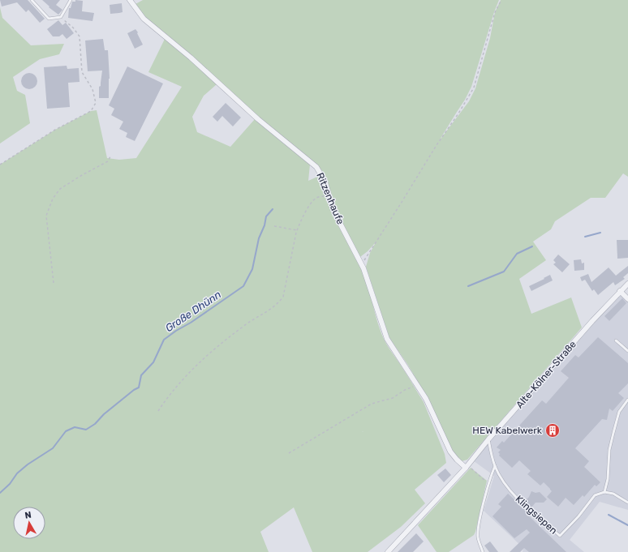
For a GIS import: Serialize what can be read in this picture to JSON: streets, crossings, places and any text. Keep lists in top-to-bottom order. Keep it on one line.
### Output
{"streets":{"street":["Ritzenhaufe","Alte-Kölner-Straße"],"lane":["Klingsiepen"]},"crossings":[["Ritzenhaufe","Alte-Kölner-Straße"],["Alte-Kölner-Straße","Klingsiepen"]],"water":["Große Dhünn"],"places":{"building":["HEW Kabelwerk"]},"north":"top"}
